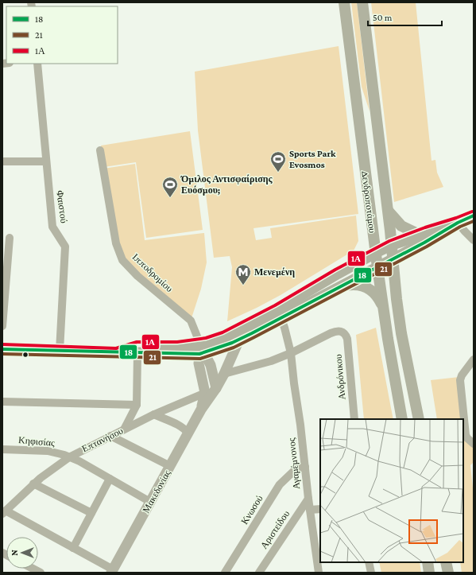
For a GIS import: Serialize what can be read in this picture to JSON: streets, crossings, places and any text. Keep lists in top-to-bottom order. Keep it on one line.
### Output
{"streets":{"main road":["Δενδροποτάμου"],"street":["Φαιστού","Ιπποδρομίου","Ανδρόνικου","Επτανήσου","Κηφισίας","Αγαμέμνονος","Μακεδονίας","Κνωσού","Αριστείδου"]},"crossings":[["Ιπποδρομίου","Μακεδονίας"],["Ανδρόνικου","Αγαμέμνονος"],["Επτανήσου","Κηφισίας"],["Επτανήσου","Μακεδονίας"],["Κηφισίας","Μακεδονίας"],["Αγαμέμνονος","Κνωσού"],["Αγαμέμνονος","Αριστείδου"]],"places":{"sports":["Sports Park Evosmos","Όμιλος Αντισφαίρισης Ευόσμου;"],"metro station":["Μενεμένη"]},"lines":["transit line 1Α","transit line 18","transit line 21"],"legend":["18","21","1Α"],"scale_bar":"50 m","north":"left"}
